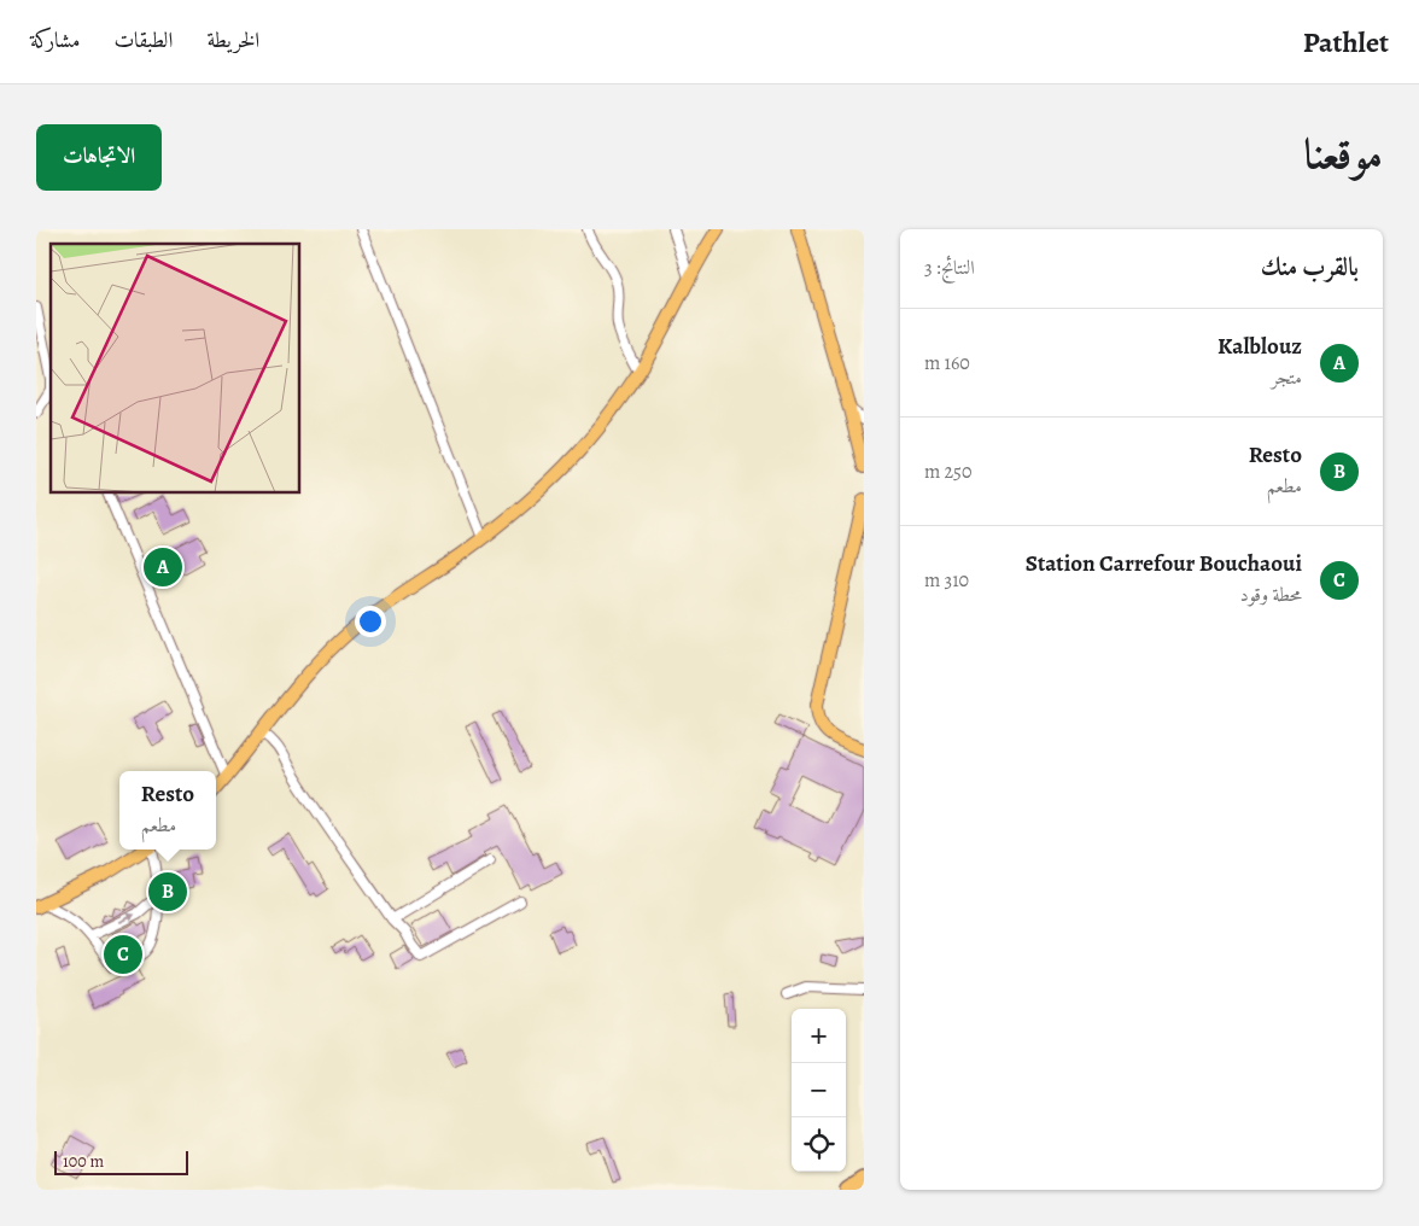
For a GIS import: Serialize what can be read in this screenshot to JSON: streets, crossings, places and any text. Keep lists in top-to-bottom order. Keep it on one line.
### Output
{"scale_bar":"100 m","page":{"header":"Pathlet","nav":["الخريطة","الطبقات","مشاركة"],"title":"موقعنا","buttons":"الاتجاهات","heading":["بالقرب منك","النتائج: 3"],"list":[{"mark":"A","name":"Kalblouz","note":"متجر","value":"160 m"},{"mark":"B","name":"Resto","note":"مطعم","value":"250 m"},{"mark":"C","name":"Station Carrefour Bouchaoui","note":"محطة وقود","value":"310 m"}],"pins":["A","B","C"],"popup":["Resto","مطعم"],"map_buttons":["+","−"],"scale":"100 m"}}
